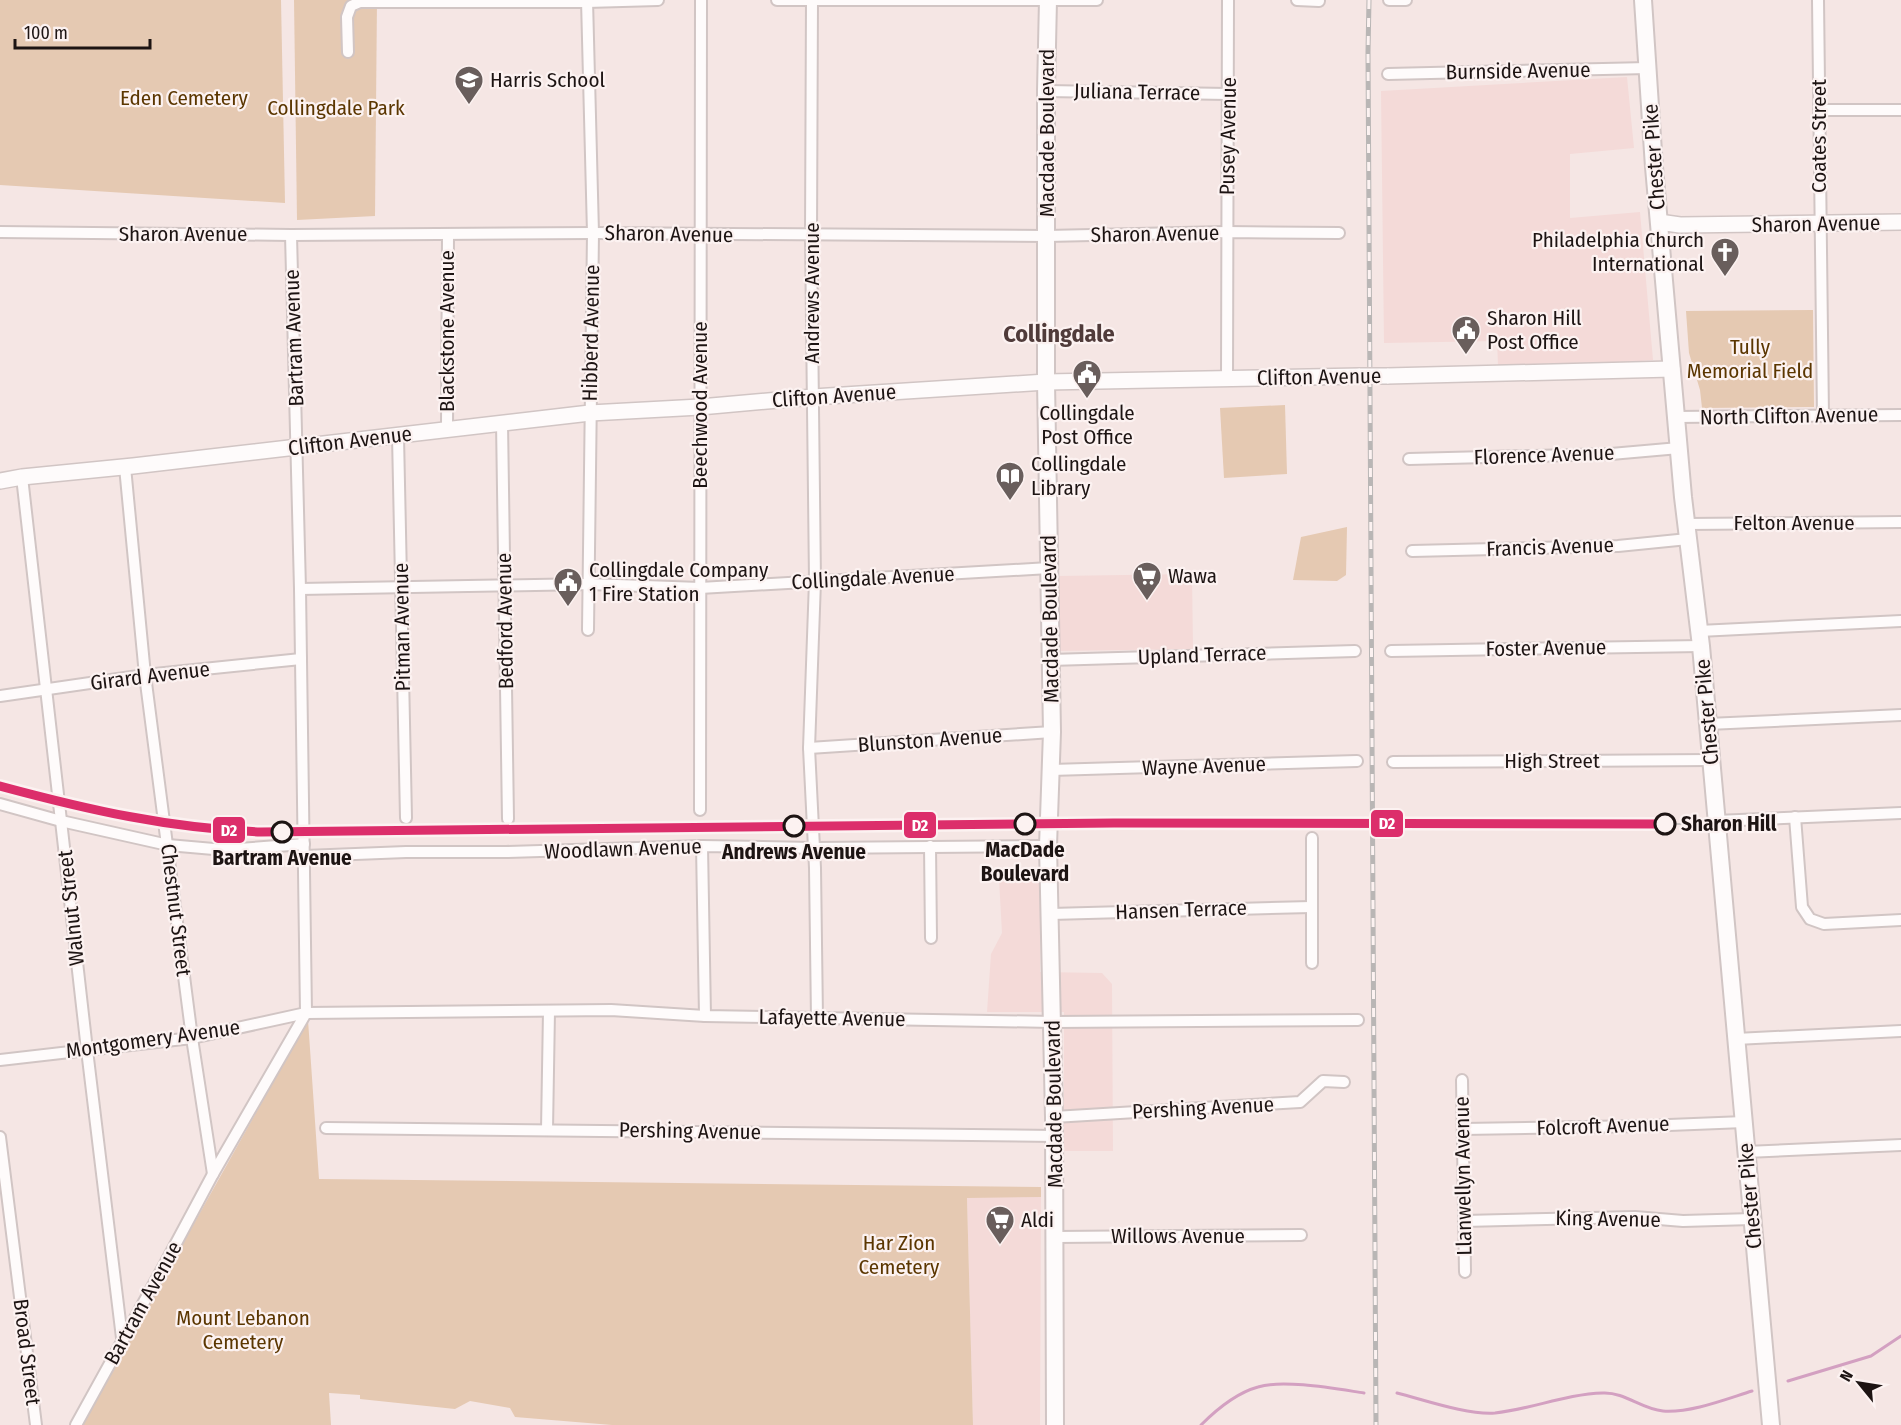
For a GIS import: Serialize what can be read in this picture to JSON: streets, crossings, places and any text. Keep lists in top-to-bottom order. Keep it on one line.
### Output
{"streets":{"main road":["Macdade Boulevard","Chester Pike"],"street":["Burnside Avenue","Juliana Terrace","Pusey Avenue","Coates Street","Sharon Avenue","Andrews Avenue","Blackstone Avenue","Hibberd Avenue","Bartram Avenue","Clifton Avenue","Beechwood Avenue","North Clifton Avenue","Florence Avenue","Felton Avenue","Francis Avenue","Collingdale Avenue","Bedford Avenue","Pitman Avenue","Foster Avenue","Upland Terrace","Girard Avenue","Blunston Avenue","High Street","Wayne Avenue","Woodlawn Avenue","Walnut Street","Chestnut Street","Hansen Terrace","Lafayette Avenue","Montgomery Avenue","Pershing Avenue","Folcroft Avenue","Llanwellyn Avenue","King Avenue","Willows Avenue","Broad Street"]},"crossings":[["Burnside Avenue","Chester Pike"],["Juliana Terrace","Macdade Boulevard"],["Juliana Terrace","Pusey Avenue"],["Macdade Boulevard","Sharon Avenue"],["Macdade Boulevard","Clifton Avenue"],["Macdade Boulevard","Collingdale Avenue"],["Macdade Boulevard","Upland Terrace"],["Macdade Boulevard","Blunston Avenue"],["Macdade Boulevard","Wayne Avenue"],["Macdade Boulevard","Woodlawn Avenue"],["Macdade Boulevard","Hansen Terrace"],["Macdade Boulevard","Lafayette Avenue"],["Macdade Boulevard","Pershing Avenue"],["Macdade Boulevard","Willows Avenue"],["Pusey Avenue","Sharon Avenue"],["Pusey Avenue","Clifton Avenue"],["Coates Street","Sharon Avenue"],["Coates Street","North Clifton Avenue"],["Chester Pike","Sharon Avenue"],["Chester Pike","Clifton Avenue"],["Chester Pike","North Clifton Avenue"],["Chester Pike","Florence Avenue"],["Chester Pike","Felton Avenue"],["Chester Pike","Francis Avenue"],["Chester Pike","Foster Avenue"],["Chester Pike","High Street"],["Chester Pike","Folcroft Avenue"],["Chester Pike","King Avenue"],["Sharon Avenue","Andrews Avenue"],["Sharon Avenue","Blackstone Avenue"],["Sharon Avenue","Hibberd Avenue"],["Sharon Avenue","Bartram Avenue"],["Sharon Avenue","Beechwood Avenue"],["Andrews Avenue","Clifton Avenue"],["Andrews Avenue","Collingdale Avenue"],["Andrews Avenue","Blunston Avenue"],["Andrews Avenue","Woodlawn Avenue"],["Andrews Avenue","Lafayette Avenue"],["Blackstone Avenue","Clifton Avenue"],["Hibberd Avenue","Clifton Avenue"],["Hibberd Avenue","Collingdale Avenue"],["Bartram Avenue","Clifton Avenue"],["Bartram Avenue","Collingdale Avenue"],["Bartram Avenue","Girard Avenue"],["Bartram Avenue","Woodlawn Avenue"],["Bartram Avenue","Walnut Street"],["Bartram Avenue","Chestnut Street"],["Bartram Avenue","Lafayette Avenue"],["Bartram Avenue","Montgomery Avenue"],["Clifton Avenue","Beechwood Avenue"],["Clifton Avenue","Bedford Avenue"],["Clifton Avenue","Pitman Avenue"],["Clifton Avenue","Walnut Street"],["Clifton Avenue","Chestnut Street"],["Beechwood Avenue","Collingdale Avenue"],["Felton Avenue","Francis Avenue"],["Collingdale Avenue","Bedford Avenue"],["Collingdale Avenue","Pitman Avenue"],["Girard Avenue","Walnut Street"],["Girard Avenue","Chestnut Street"],["Walnut Street","Montgomery Avenue"],["Chestnut Street","Montgomery Avenue"],["Lafayette Avenue","Montgomery Avenue"],["Folcroft Avenue","Llanwellyn Avenue"],["Llanwellyn Avenue","King Avenue"]],"districts":["Collingdale"],"parks":["Eden Cemetery","Collingdale Park","Tully Memorial Field","Har Zion Cemetery","Mount Lebanon Cemetery"],"places":{"school or university":["Harris School"],"church":["Philadelphia Church International"],"public building":["Sharon Hill Post Office","Collingdale Post Office","Collingdale Company 1 Fire Station"],"library":["Collingdale Library"],"supermarket":["Wawa","Aldi"],"other":["MacDade Boulevard","Sharon Hill","Andrews Avenue","Bartram Avenue"]},"lines":["transit line D2"],"scale_bar":"100 m","north":"top left"}
